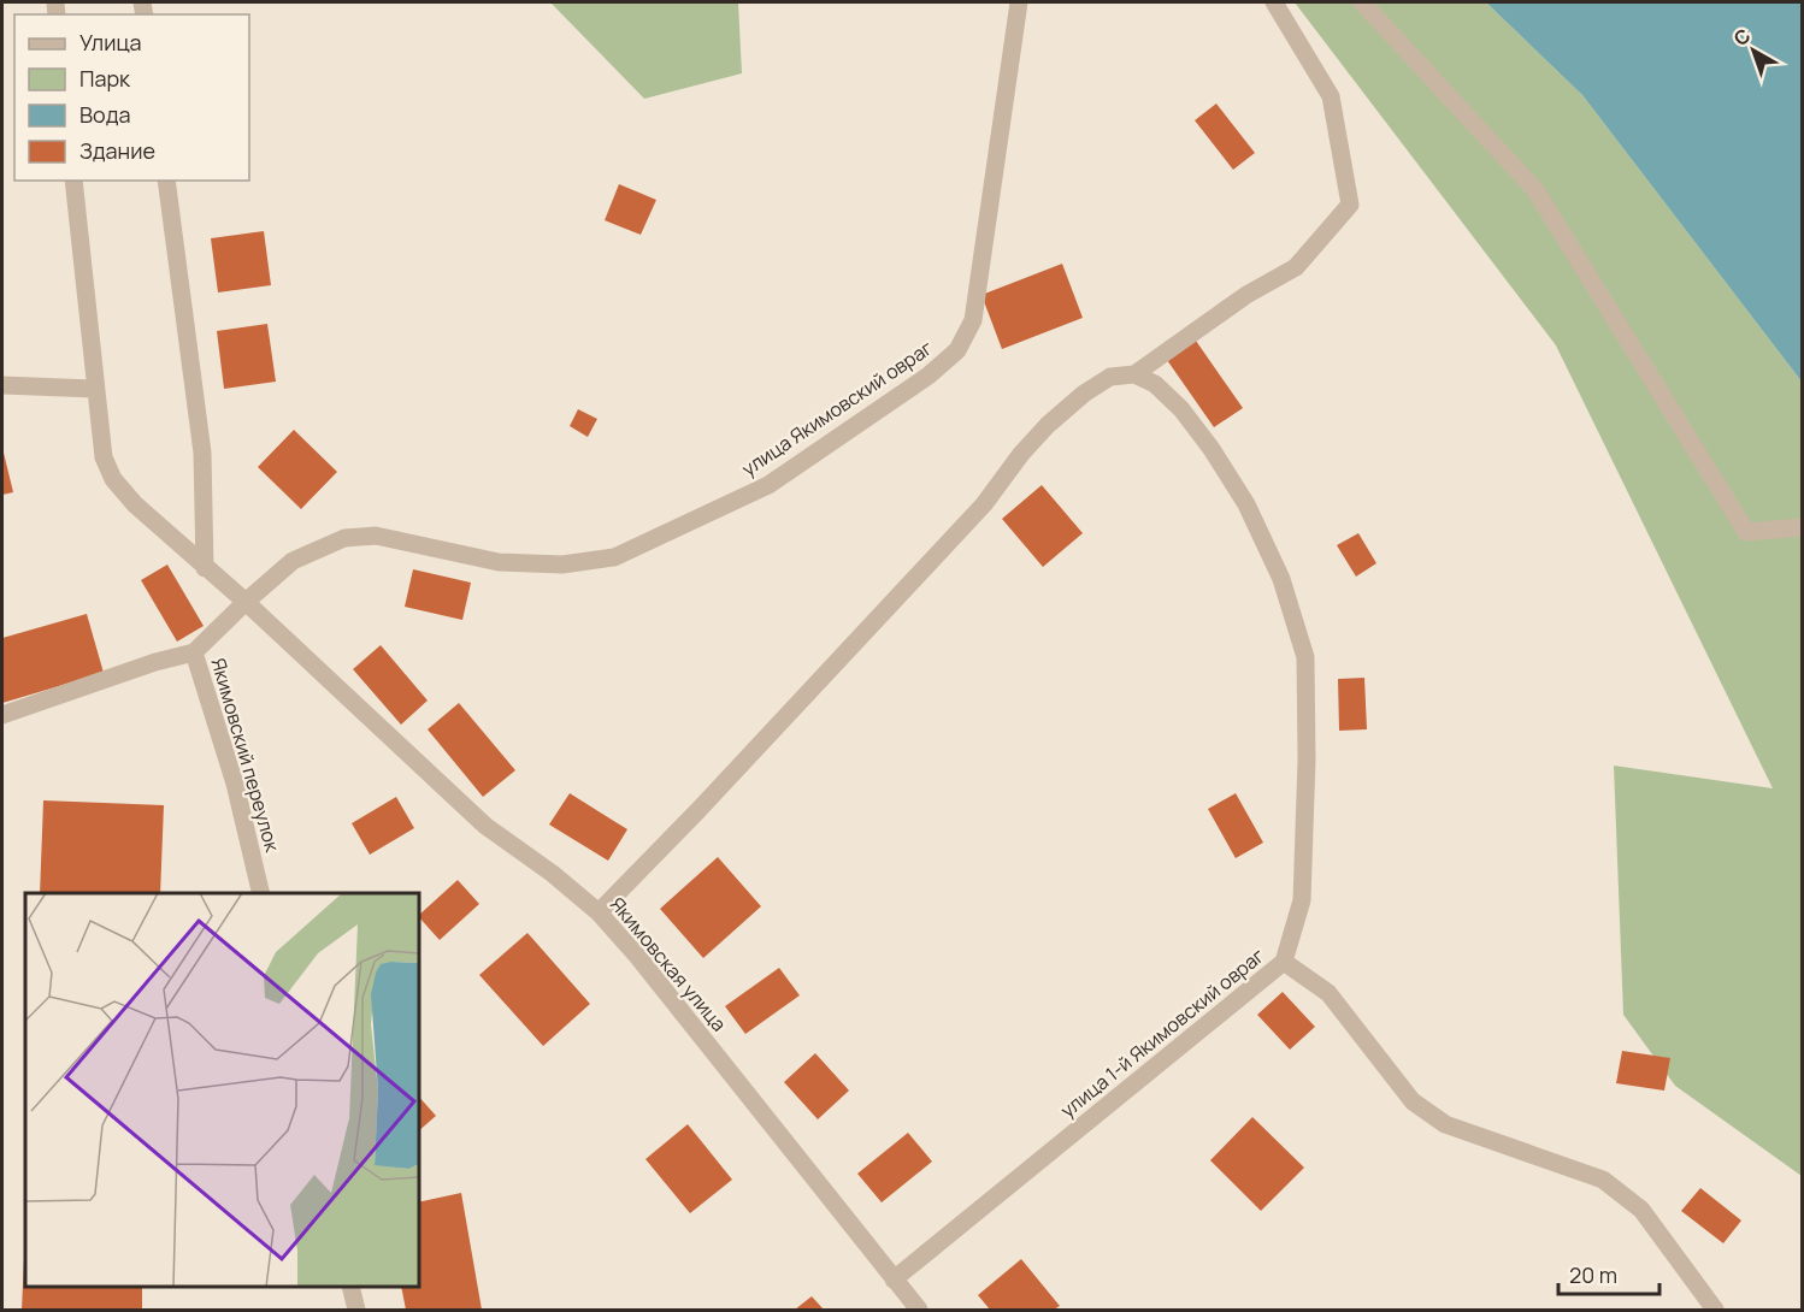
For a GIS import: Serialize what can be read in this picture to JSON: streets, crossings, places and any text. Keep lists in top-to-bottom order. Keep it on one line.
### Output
{"streets":{"street":["улица Якимовский овраг","Якимовский переулок","Якимовская улица","улица 1-й Якимовский овраг"]},"crossings":[["улица Якимовский овраг","Якимовский переулок"],["улица Якимовский овраг","Якимовская улица"],["Якимовский переулок","Якимовская улица"],["Якимовская улица","улица 1-й Якимовский овраг"]],"legend":["Улица","Парк","Вода","Здание"],"scale_bar":"20 m","north":"top left"}
